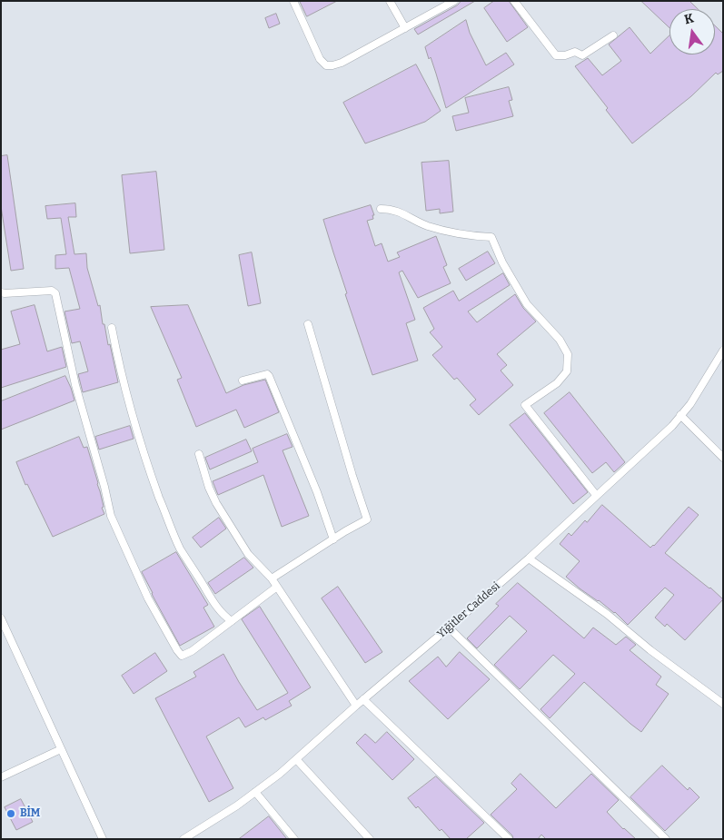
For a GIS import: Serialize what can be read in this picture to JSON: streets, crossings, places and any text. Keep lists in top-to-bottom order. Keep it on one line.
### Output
{"streets":{"street":["Yiğitler Caddesi"]},"places":["BİM"],"north":"top"}
